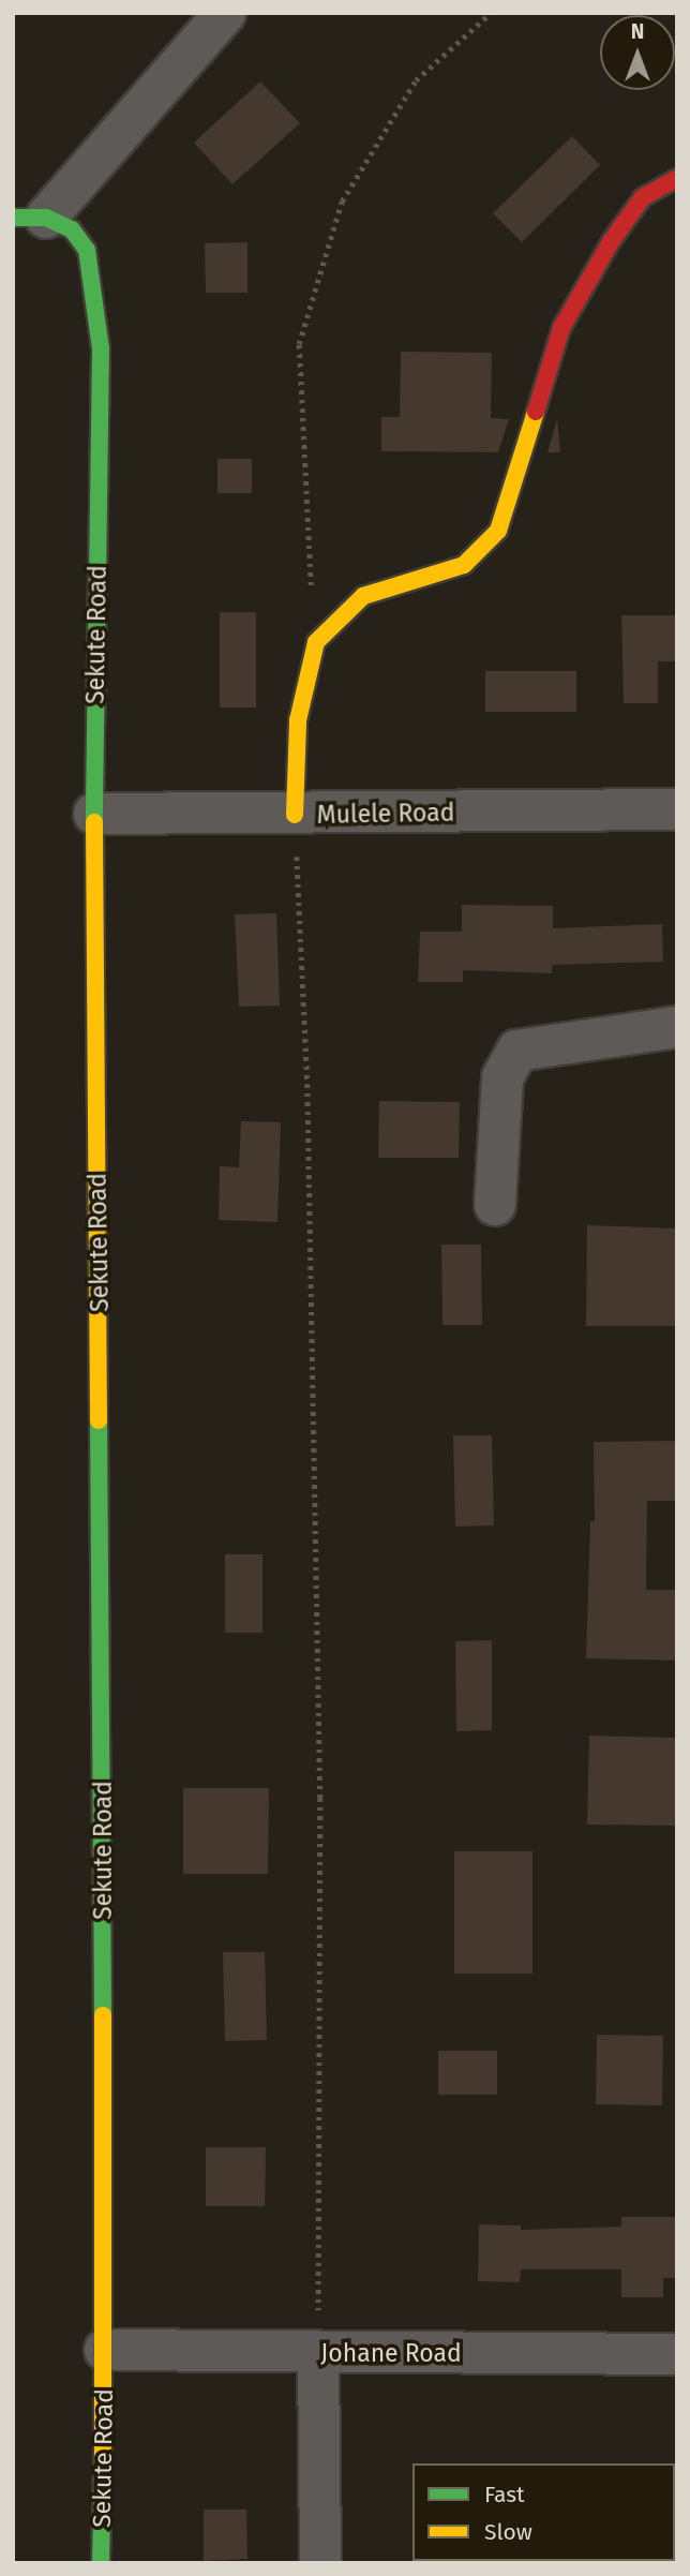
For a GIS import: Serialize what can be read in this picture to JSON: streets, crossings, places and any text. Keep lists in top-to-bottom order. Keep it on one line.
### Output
{"streets":{"street":["Sekute Road","Mulele Road","Johane Road"]},"crossings":[["Sekute Road","Mulele Road"],["Sekute Road","Johane Road"]],"legend":["Fast","Slow"],"north":"top"}
